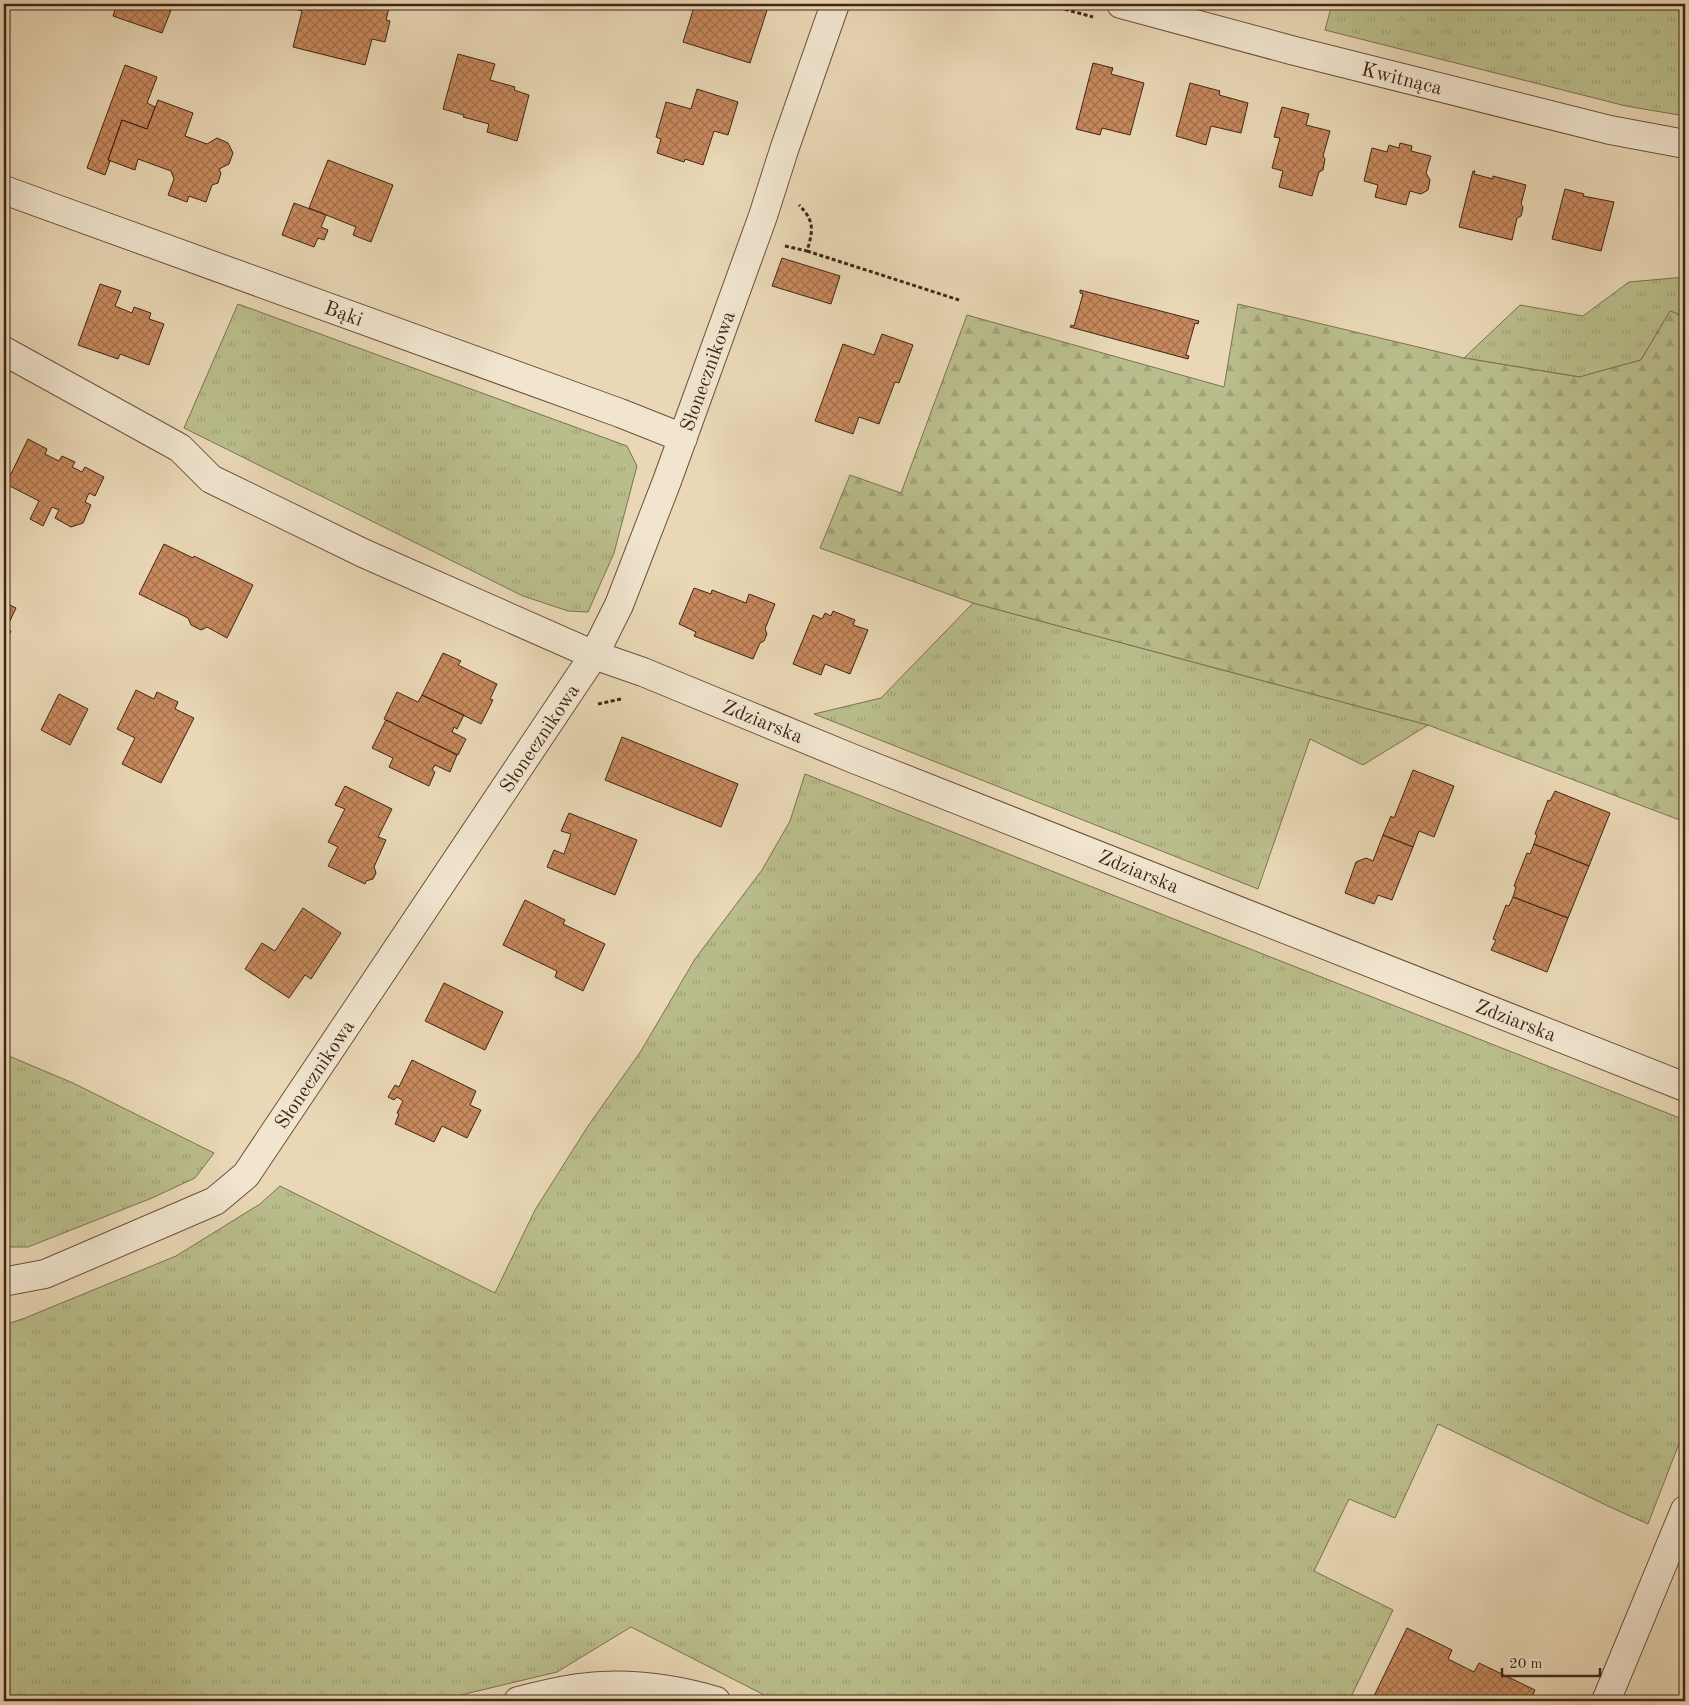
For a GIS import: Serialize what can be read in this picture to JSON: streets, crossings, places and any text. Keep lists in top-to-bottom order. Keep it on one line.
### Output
{"streets":{"street":["Kwitnąca","Bąki","Słonecznikowa","Zdziarska"]},"crossings":[["Bąki","Słonecznikowa"],["Słonecznikowa","Zdziarska"]],"scale_bar":"20 m"}
